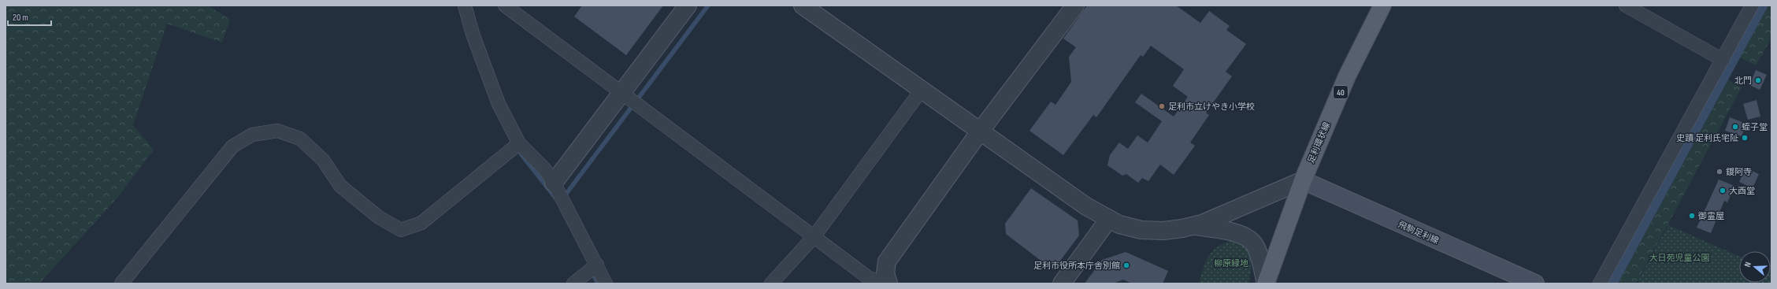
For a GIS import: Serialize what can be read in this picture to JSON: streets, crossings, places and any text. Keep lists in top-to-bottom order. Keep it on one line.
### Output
{"streets":{"main road":["40","足利環状線","飛駒足利線"]},"crossings":[["足利環状線","飛駒足利線"]],"parks":["大日苑児童公園","柳原緑地"],"places":["北門","足利市立けやき小学校","蛭子堂","史蹟 足利氏宅阯","鑁阿寺","大酉堂","御霊屋","足利市役所本庁舎別館"],"scale_bar":"20 m","north":"left"}
